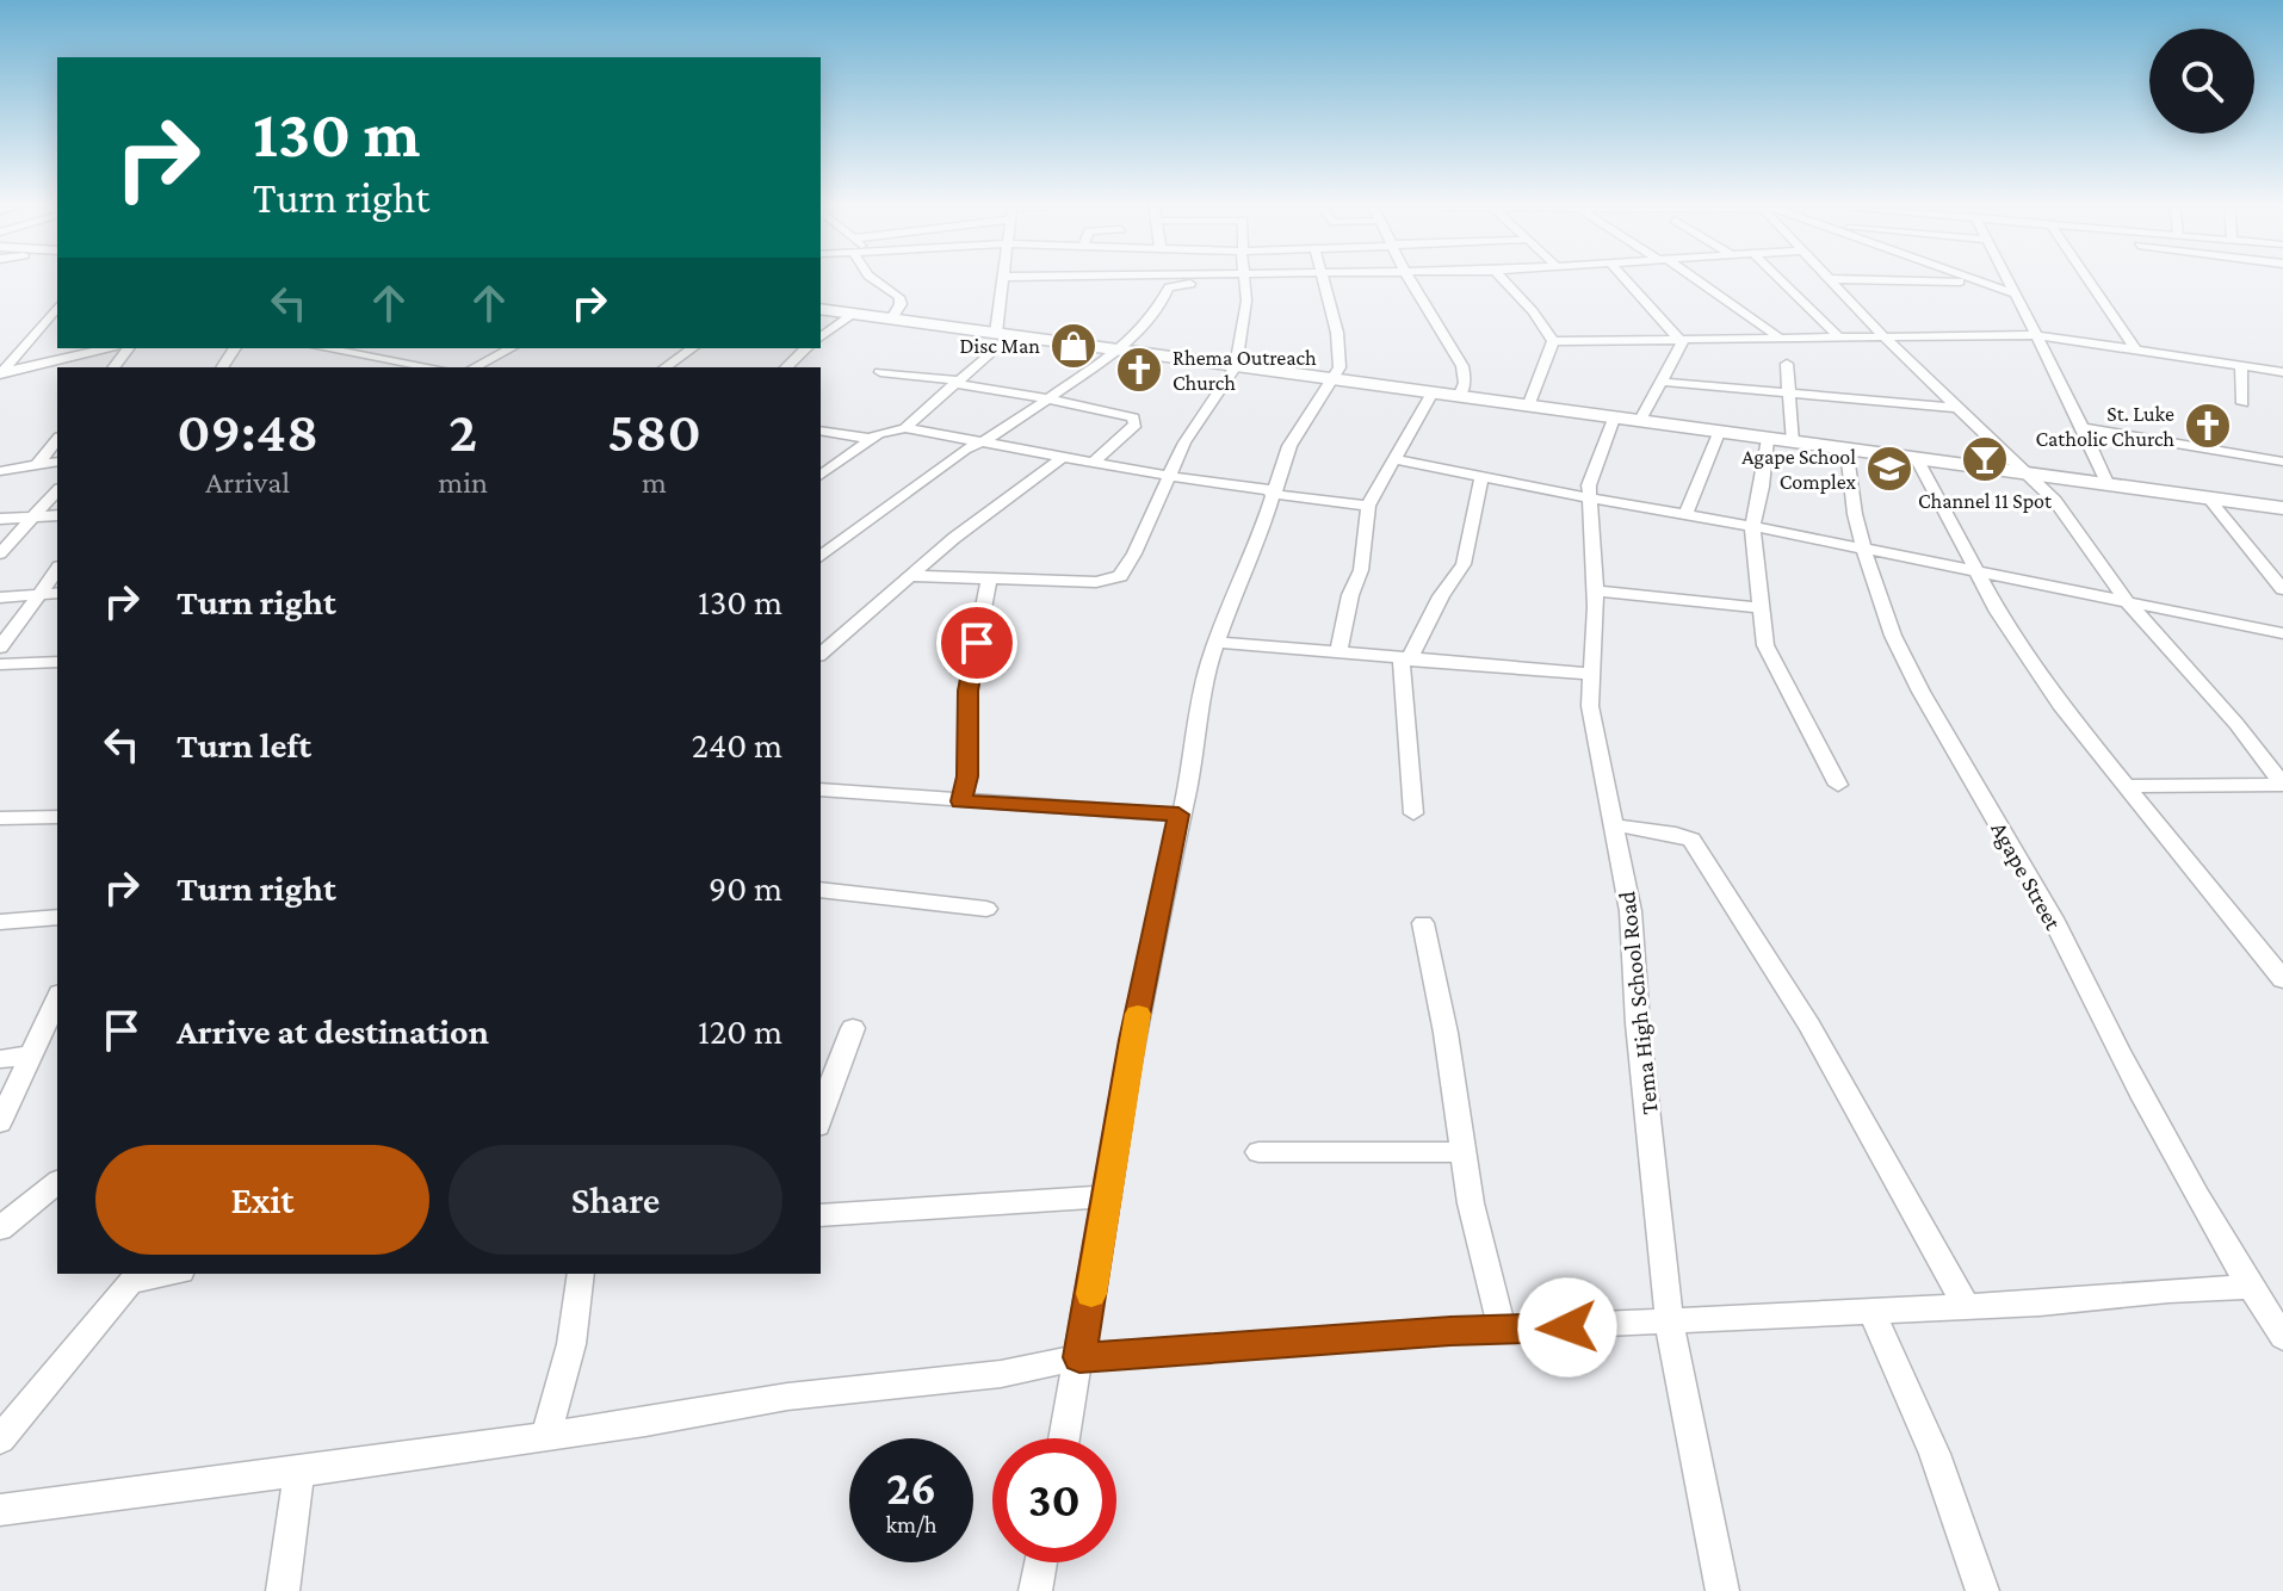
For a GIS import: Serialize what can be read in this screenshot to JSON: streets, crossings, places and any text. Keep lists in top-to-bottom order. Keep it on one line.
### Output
{"streets":{"street":["Agape Street","Tema High School Road"]},"places":{"shop":["Disc Man"],"church":["Rhema Outreach Church","St. Luke Catholic Church"],"bar":["Channel 11 Spot"],"school or university":["Agape School Complex"]},"page":{"turn":["130 m","Turn right"],"eta":["09:48","Arrival","2","min","580","m"],"list":[{"name":"Turn right","value":"130 m"},{"name":"Turn left","value":"240 m"},{"name":"Turn right","value":"90 m"},{"name":"Arrive at destination","value":"120 m"}],"buttons":["Exit","Share"],"speed":"26 km/h","limit":"30"}}
